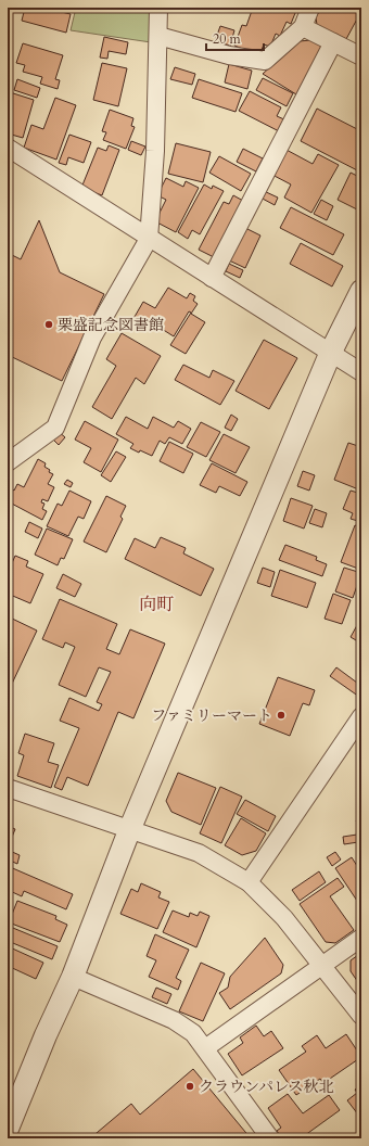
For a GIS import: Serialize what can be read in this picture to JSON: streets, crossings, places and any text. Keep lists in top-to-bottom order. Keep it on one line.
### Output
{"districts":["向町"],"places":["栗盛記念図書館","ファミリーマート","クラウンパレス秋北"],"scale_bar":"20 m"}
